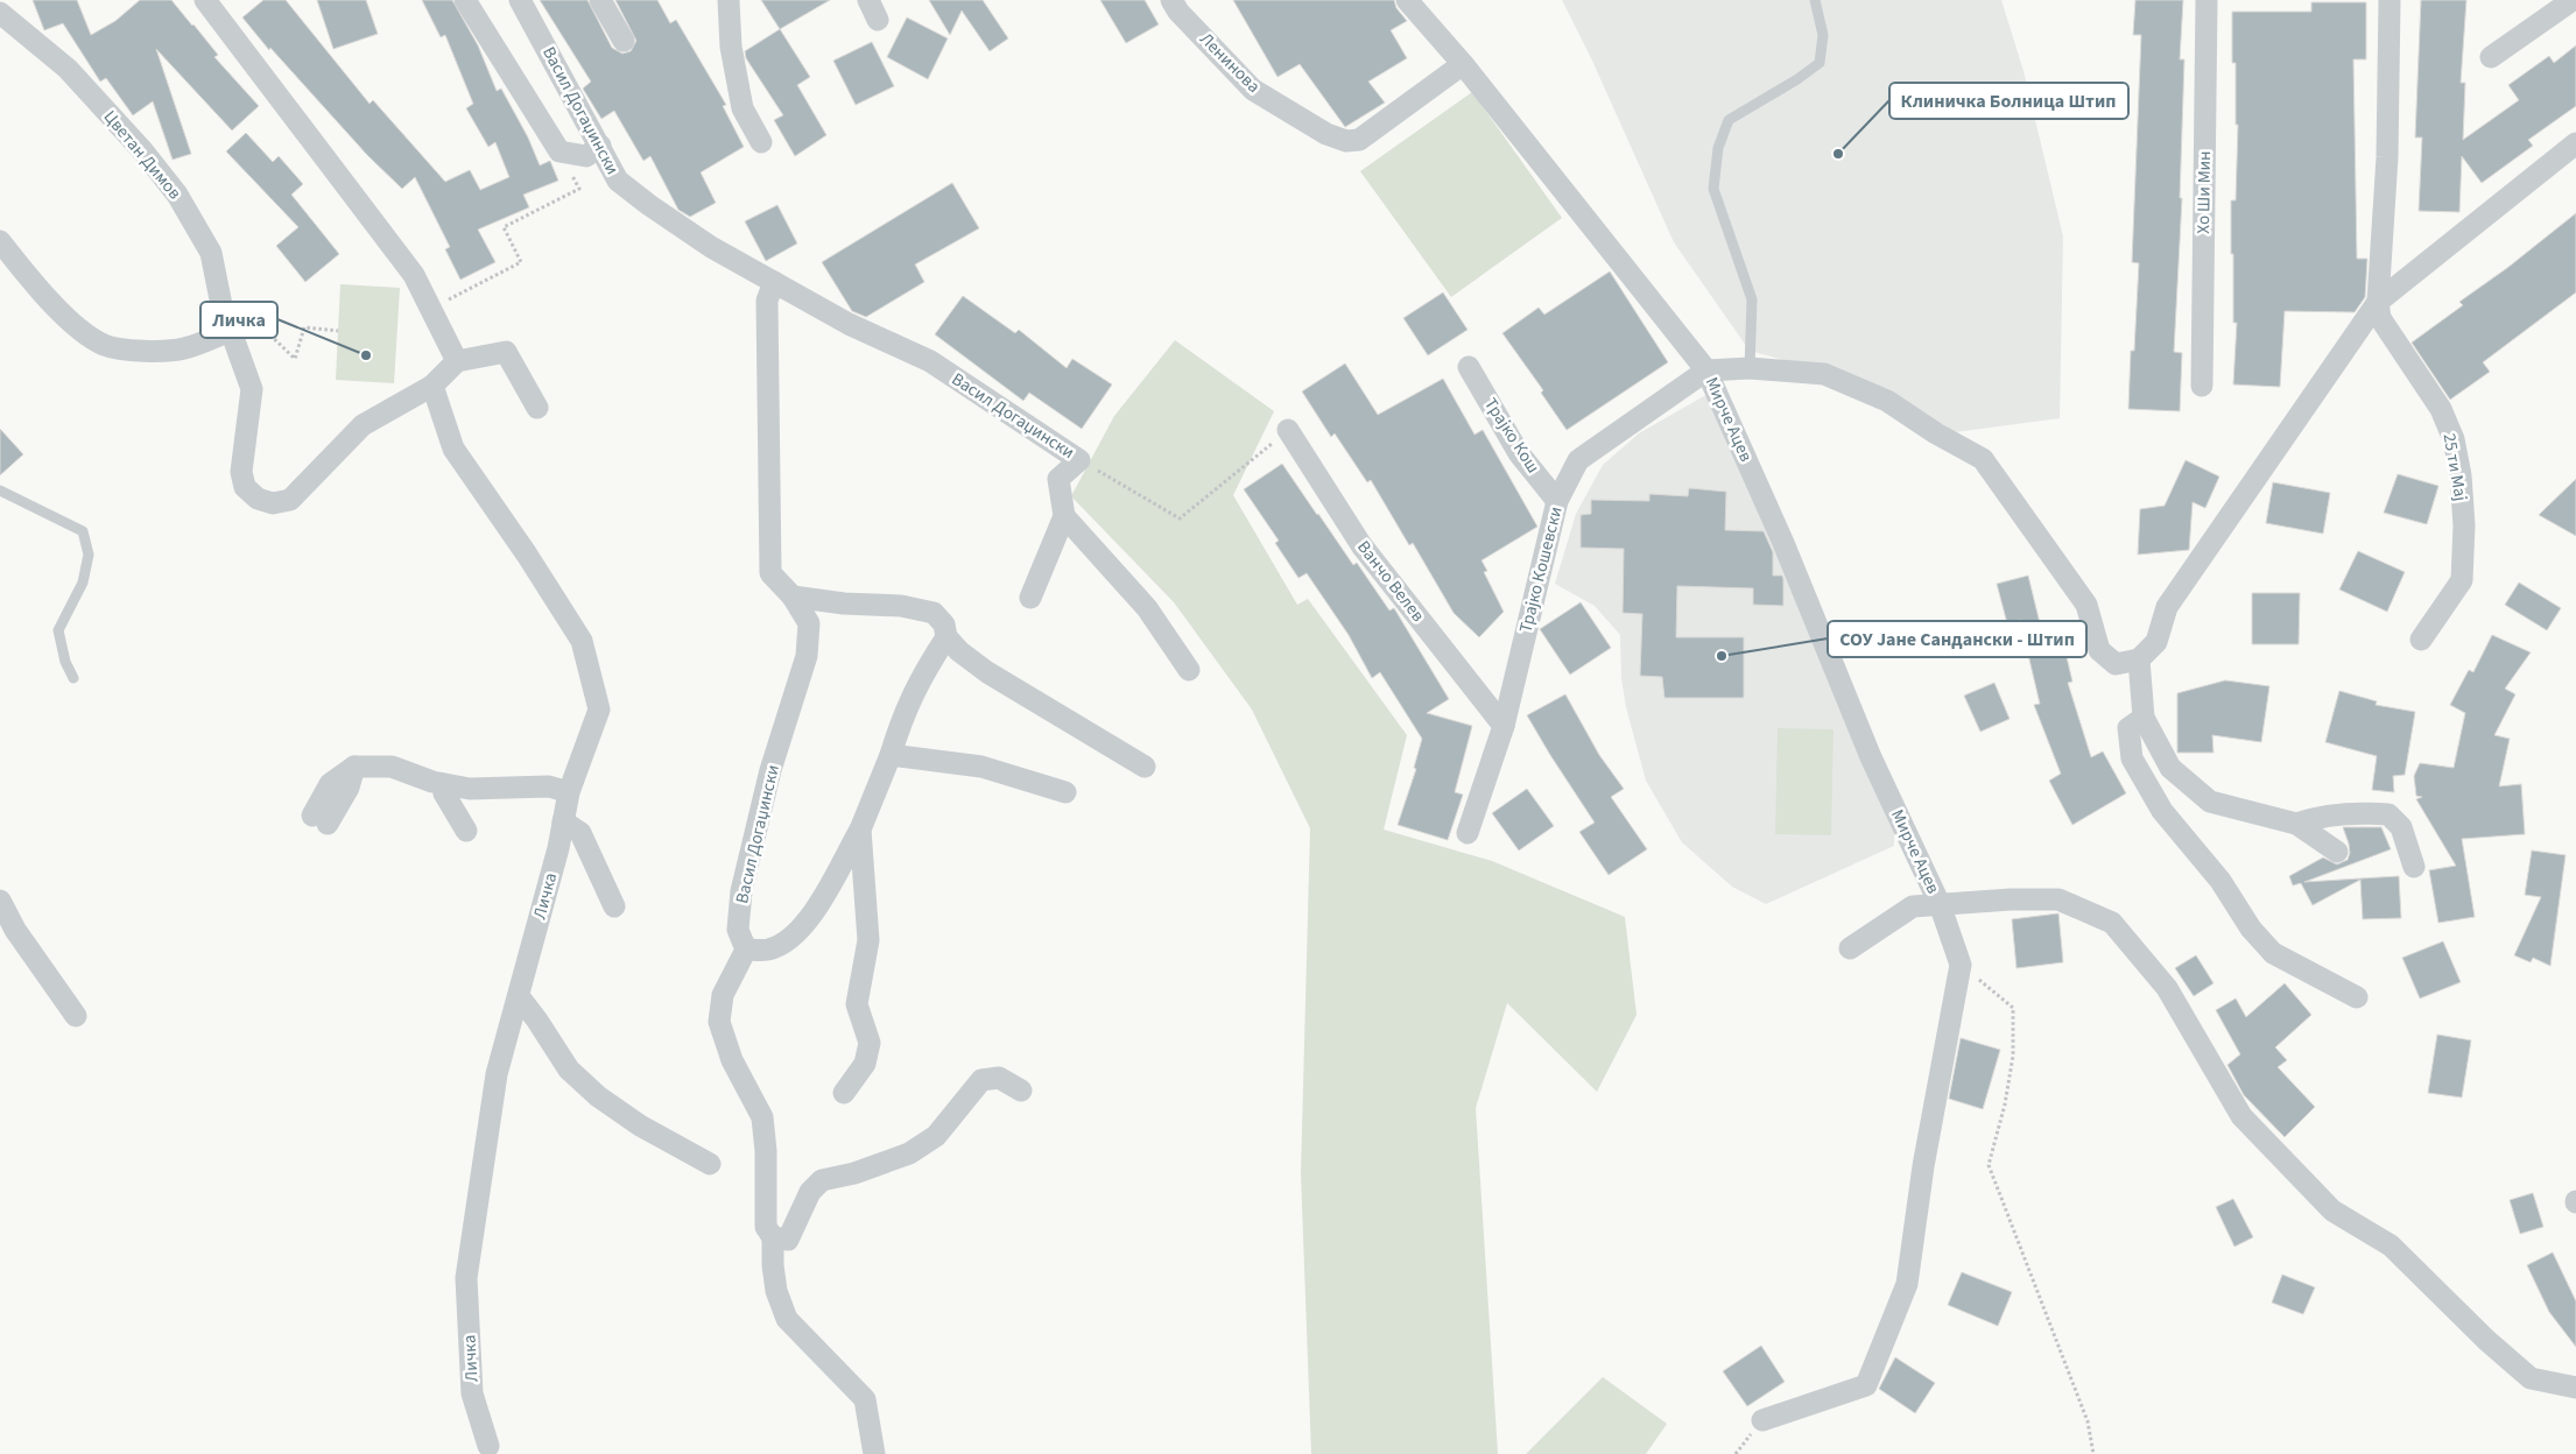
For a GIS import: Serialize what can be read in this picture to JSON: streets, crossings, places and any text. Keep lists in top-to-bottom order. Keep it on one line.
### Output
{"streets":{"street":["Ленинова","Васил Догаџински","Цветан Димов","Хо Ши Мин","Мирче Ацев","Трајко Кош","25 ти Мај","Трајко Кошевски","Ванчо Велев","Личка"]},"crossings":[["Ленинова","Мирче Ацев"],["Цветан Димов","Личка"],["Мирче Ацев","Трајко Кошевски"],["Трајко Кош","Трајко Кошевски"],["Трајко Кошевски","Ванчо Велев"]],"places":["Клиничка Болница Штип","Личка","СОУ Јане Сандански - Штип"]}
